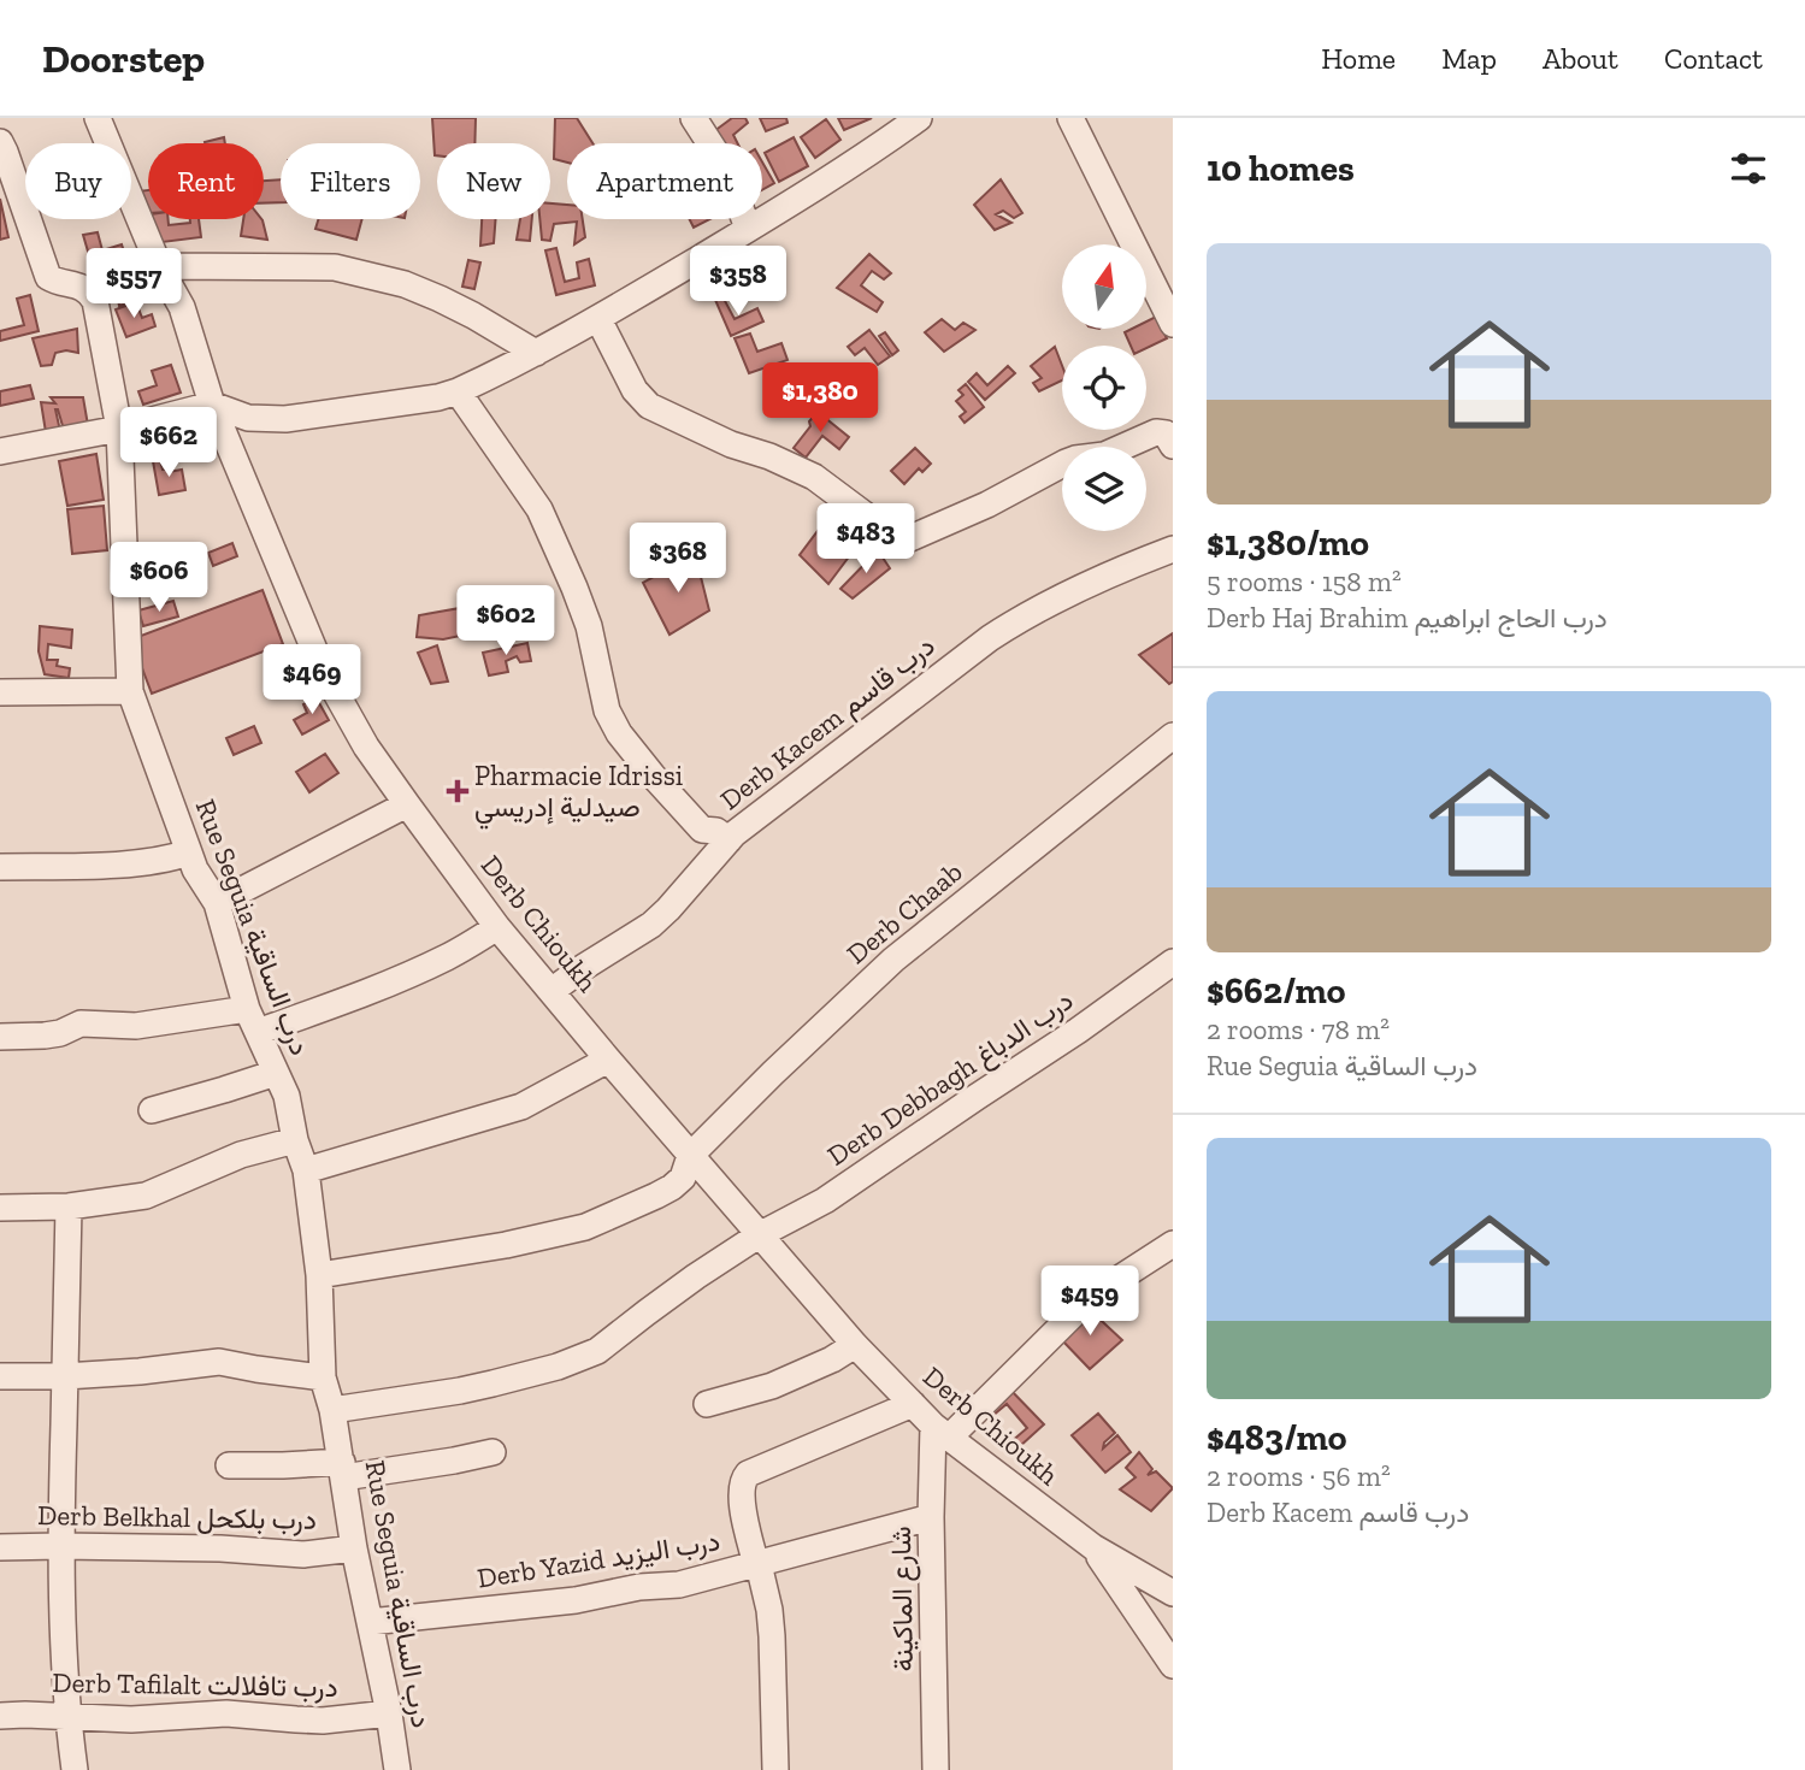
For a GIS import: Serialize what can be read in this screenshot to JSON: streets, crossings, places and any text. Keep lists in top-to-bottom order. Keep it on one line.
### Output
{"streets":{"street":["Derb Kacem درب قاسم","Derb Chaab","Derb Chioukh","Rue Seguia درب الساقية","Derb Debbagh درب الدباغ","Derb Belkhal درب بلكحل","Derb Yazid درب اليزيد","شارع الماكينة","Derb Tafilalt درب تافلالت"]},"crossings":[["Derb Kacem درب قاسم","Derb Chioukh"],["Derb Chaab","Derb Chioukh"],["Derb Chaab","Rue Seguia درب الساقية"],["Derb Chioukh","Derb Debbagh درب الدباغ"],["Derb Chioukh","شارع الماكينة"],["Rue Seguia درب الساقية","Derb Debbagh درب الدباغ"],["Rue Seguia درب الساقية","Derb Belkhal درب بلكحل"],["Rue Seguia درب الساقية","Derb Yazid درب اليزيد"],["Rue Seguia درب الساقية","Derb Tafilalt درب تافلالت"],["Derb Yazid درب اليزيد","شارع الماكينة"]],"places":{"health":["Pharmacie Idrissi صيدلية إدريسي"]},"north":"top","page":{"header":"Doorstep","nav":["Home","Map","About","Contact"],"heading":"10 homes","chip":["Buy","Rent","Filters","New","Apartment"],"list":[{"name":"$1,380/mo","note":"5 rooms · 158 m² · Derb Haj Brahim درب الحاج ابراهيم"},{"name":"$662/mo","note":"2 rooms · 78 m² · Rue Seguia درب الساقية"},{"name":"$483/mo","note":"2 rooms · 56 m² · Derb Kacem درب قاسم"}],"price":["$358","$557","$1,380","$662","$483","$368","$606","$602","$469","$459"]}}
